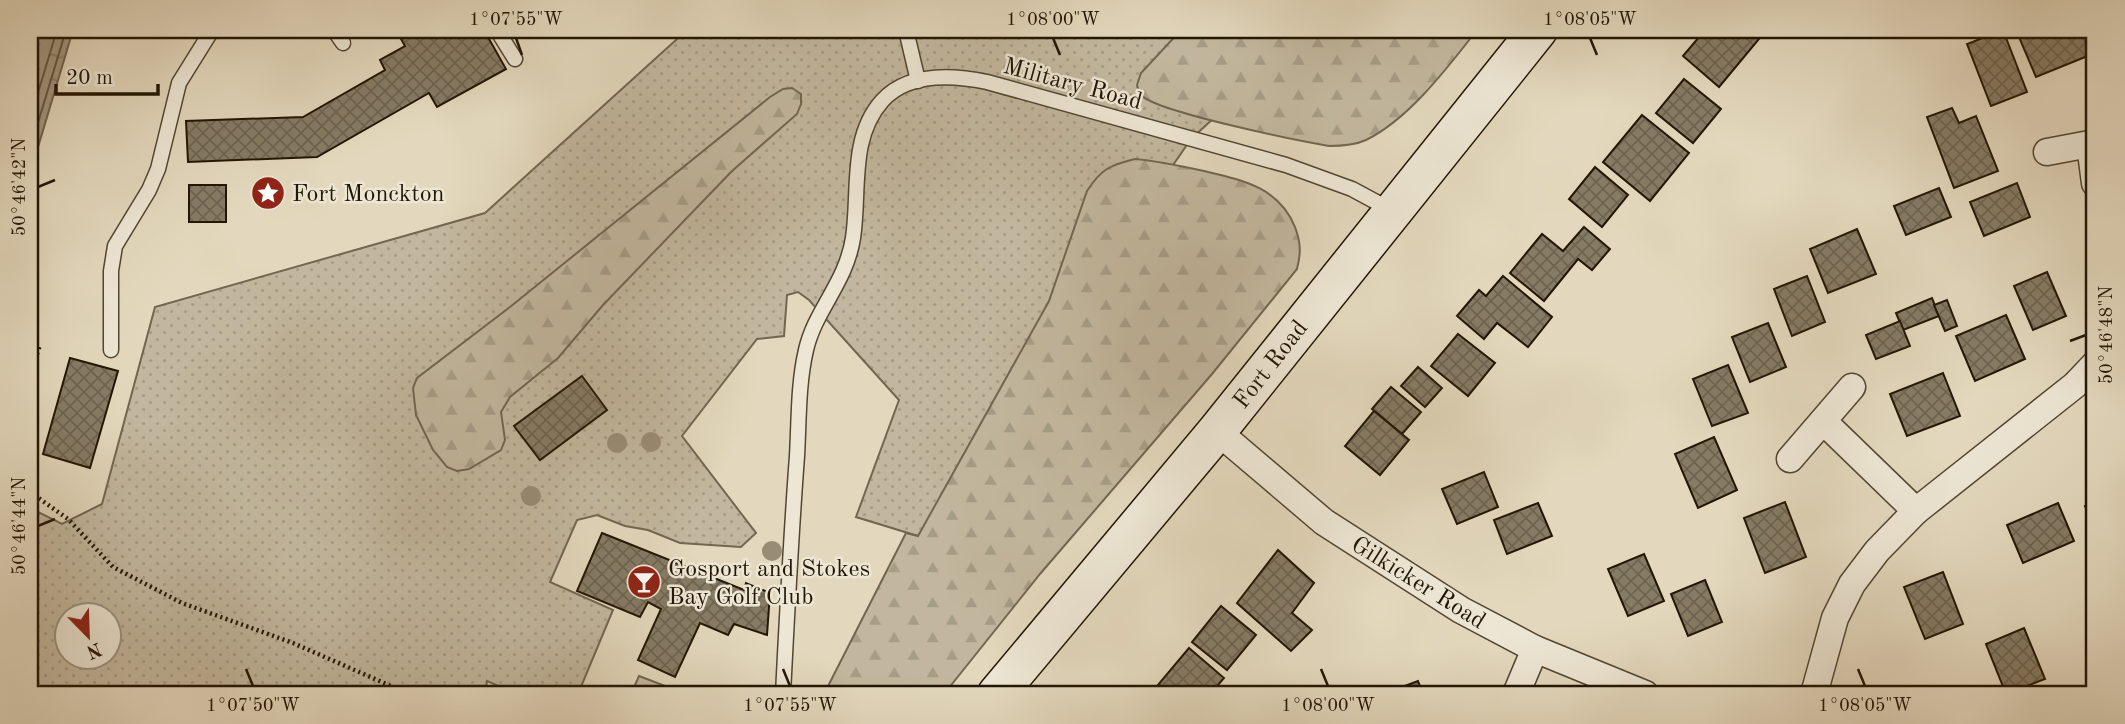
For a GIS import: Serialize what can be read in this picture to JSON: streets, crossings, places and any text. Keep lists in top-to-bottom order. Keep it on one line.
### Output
{"streets":{"street":["Fort Road","Gilkicker Road"],"lane":["Military Road"]},"crossings":[["Military Road","Fort Road"],["Fort Road","Gilkicker Road"]],"places":{"place":["Fort Monckton"],"bar":["Gosport and Stokes Bay Golf Club"]},"scale_bar":"20 m","north":"bottom right","coordinates":["1°07'55\"W","1°08'00\"W","1°08'05\"W","50°46'42\"N","50°46'48\"N","50°46'44\"N","1°07'50\"W"]}
